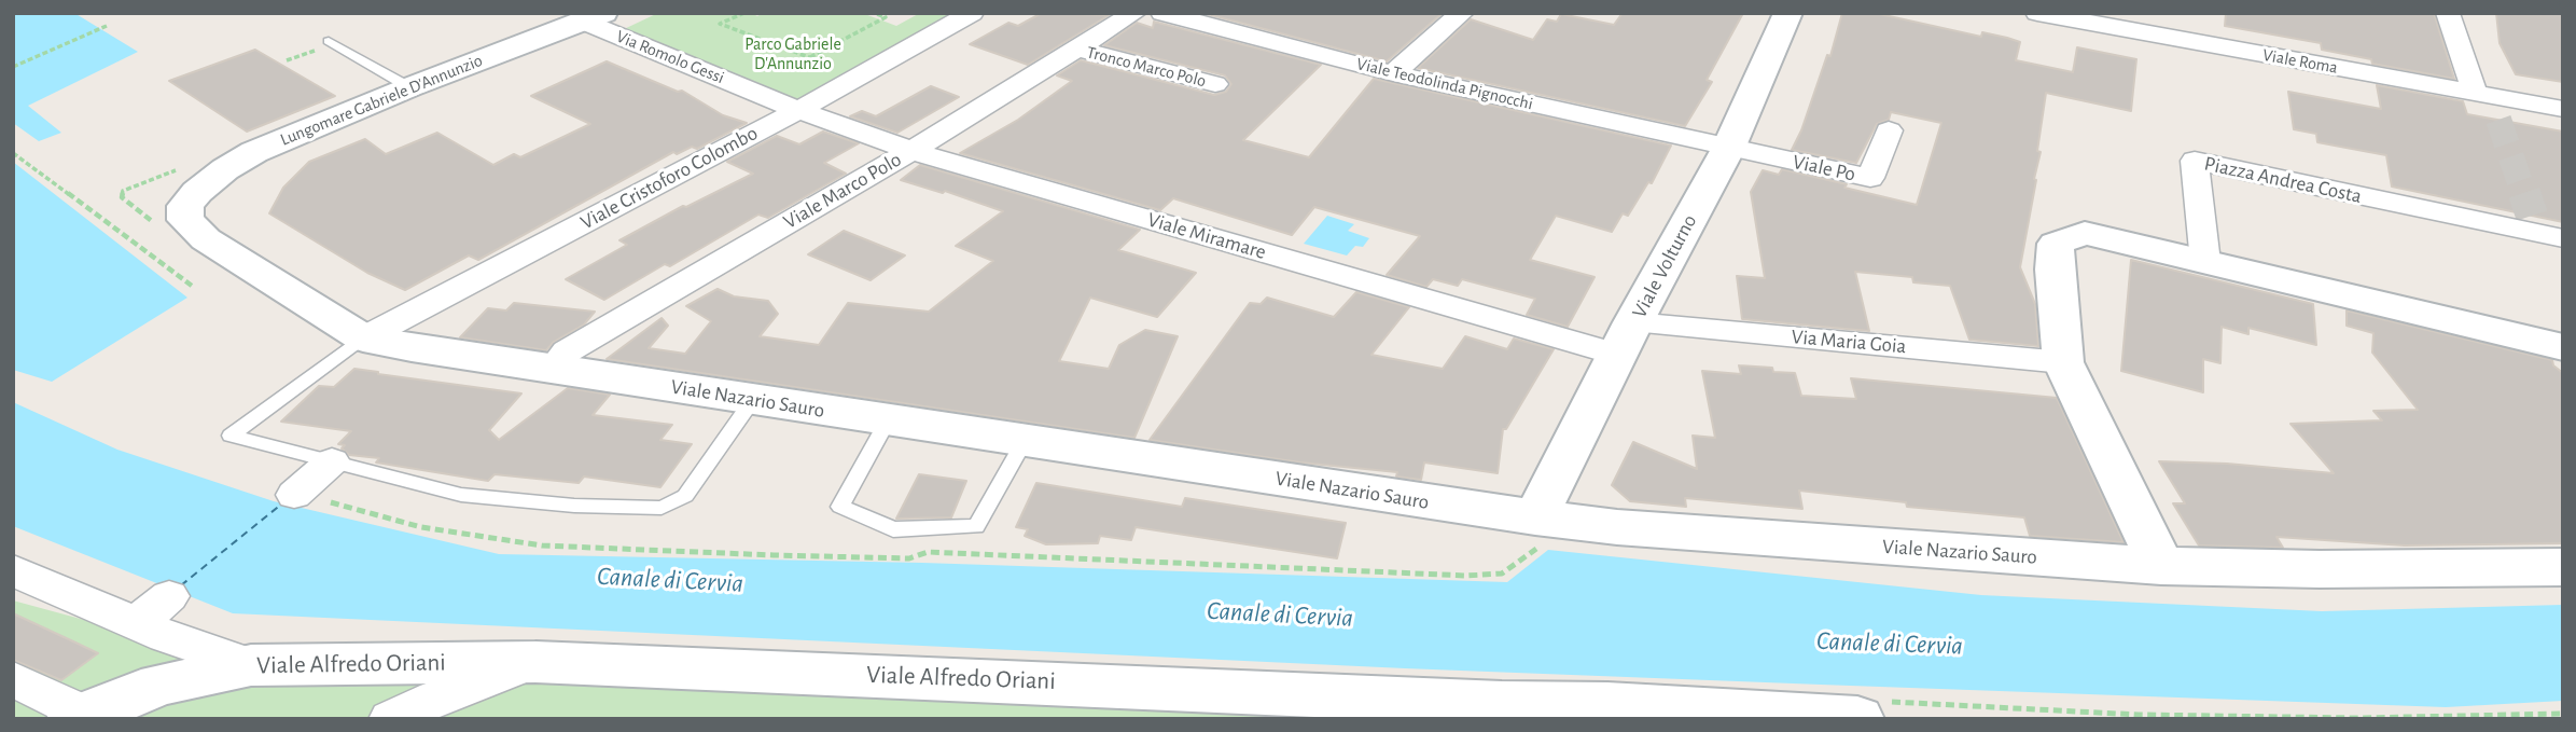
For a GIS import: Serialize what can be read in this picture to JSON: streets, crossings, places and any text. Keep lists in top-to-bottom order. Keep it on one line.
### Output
{"streets":{"street":["Via Romolo Gessi","Viale Roma","Tronco Marco Polo","Viale Teodolinda Pignocchi","Lungomare Gabriele D'Annunzio","Viale Po","Viale Cristoforo Colombo","Piazza Andrea Costa","Viale Marco Polo","Viale Miramare","Viale Volturno","Via Maria Goia","Viale Nazario Sauro","Viale Alfredo Oriani"]},"crossings":[["Via Romolo Gessi","Lungomare Gabriele D'Annunzio"],["Via Romolo Gessi","Viale Cristoforo Colombo"],["Via Romolo Gessi","Viale Miramare"],["Tronco Marco Polo","Viale Marco Polo"],["Viale Teodolinda Pignocchi","Viale Po"],["Viale Teodolinda Pignocchi","Viale Volturno"],["Lungomare Gabriele D'Annunzio","Viale Nazario Sauro"],["Viale Po","Viale Volturno"],["Viale Cristoforo Colombo","Viale Miramare"],["Viale Cristoforo Colombo","Viale Nazario Sauro"],["Viale Marco Polo","Viale Miramare"],["Viale Marco Polo","Viale Nazario Sauro"],["Viale Miramare","Viale Volturno"],["Viale Miramare","Via Maria Goia"],["Viale Volturno","Via Maria Goia"],["Viale Volturno","Viale Nazario Sauro"]],"water":["Canale di Cervia"],"parks":["Parco Gabriele D'Annunzio"]}
